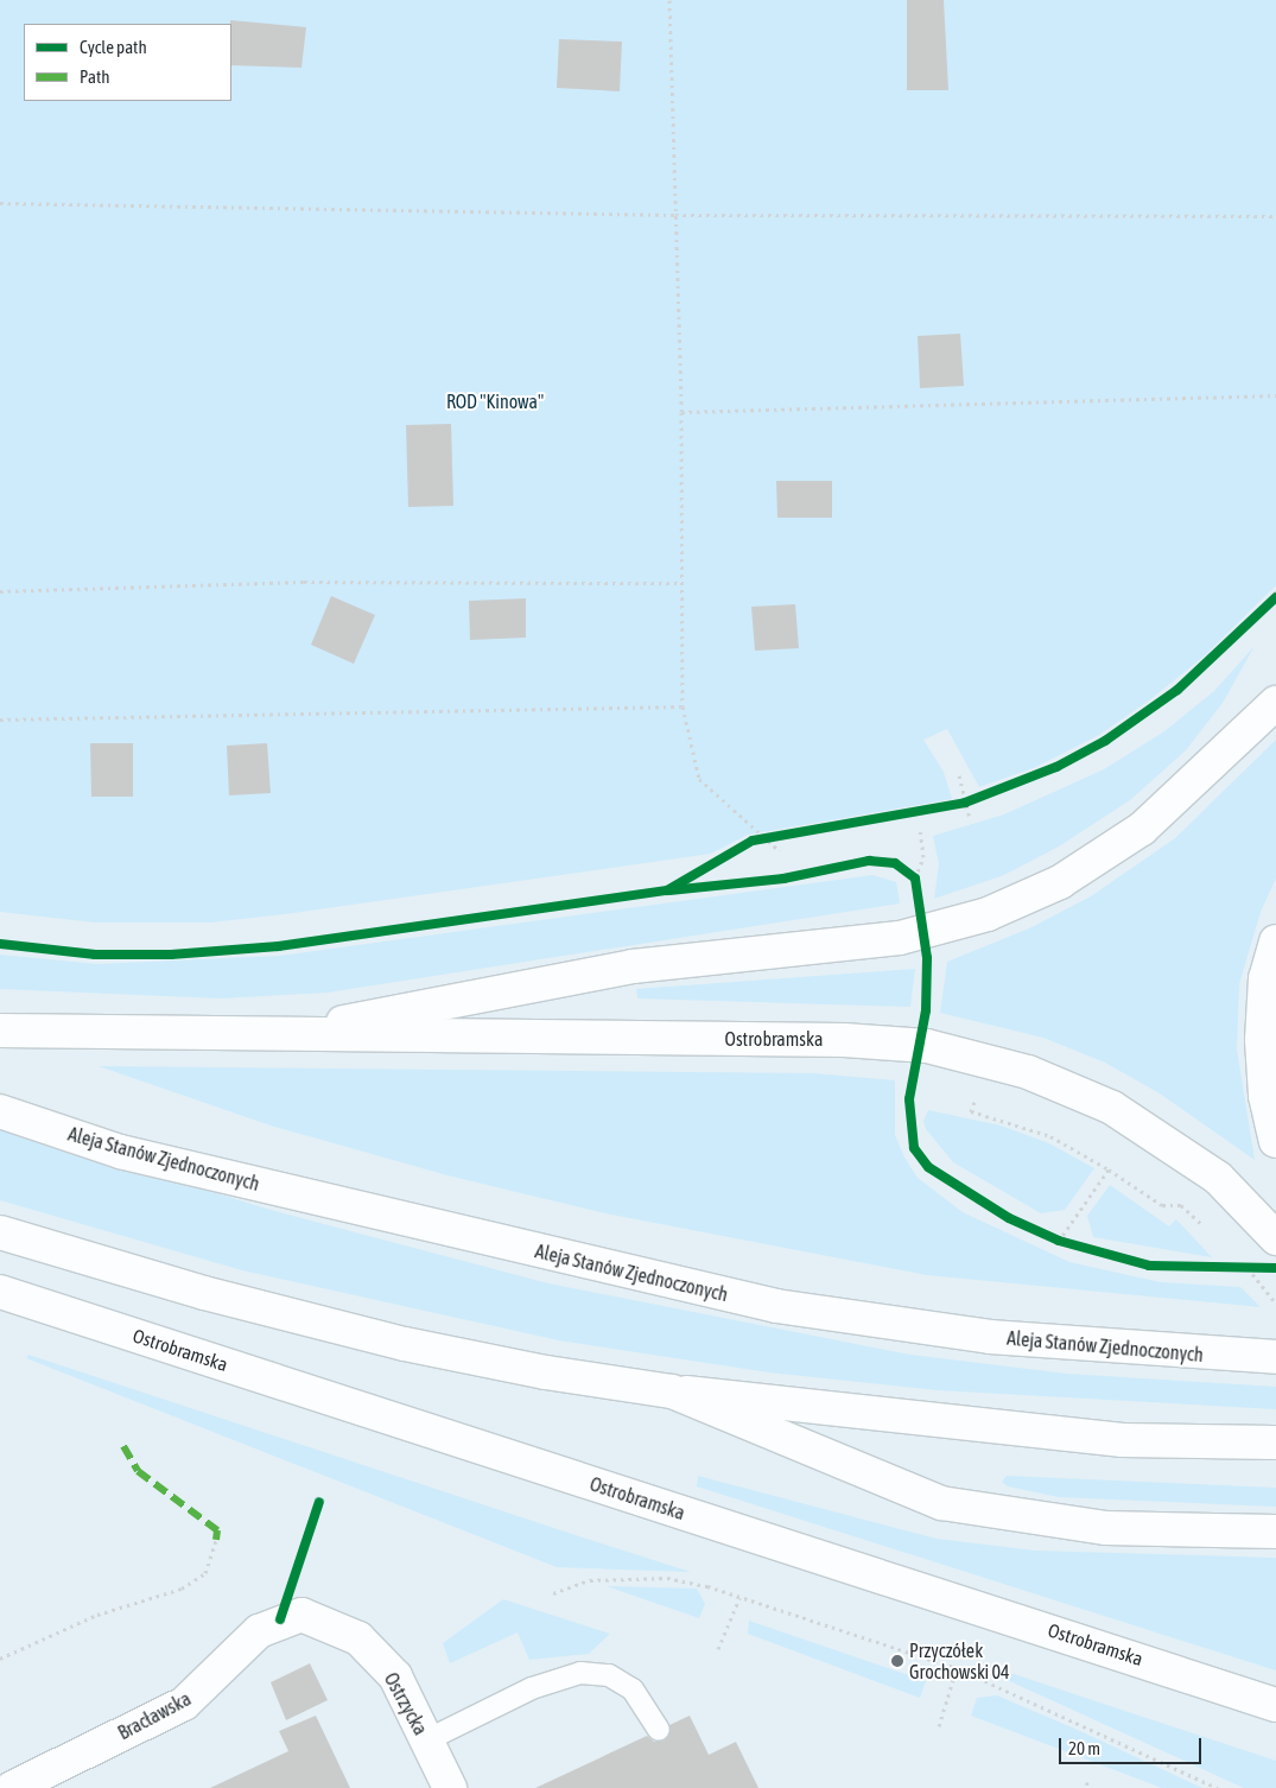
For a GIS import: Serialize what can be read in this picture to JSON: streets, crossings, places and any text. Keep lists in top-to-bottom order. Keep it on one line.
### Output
{"streets":{"main road":["Ostrobramska","Aleja Stanów Zjednoczonych","Ostrzycka","Bracławska"]},"crossings":[["Ostrzycka","Bracławska"]],"parks":["ROD \"Kinowa\""],"places":["Przyczółek Grochowski 04"],"legend":["Cycle path","Path"],"scale_bar":"20 m"}
